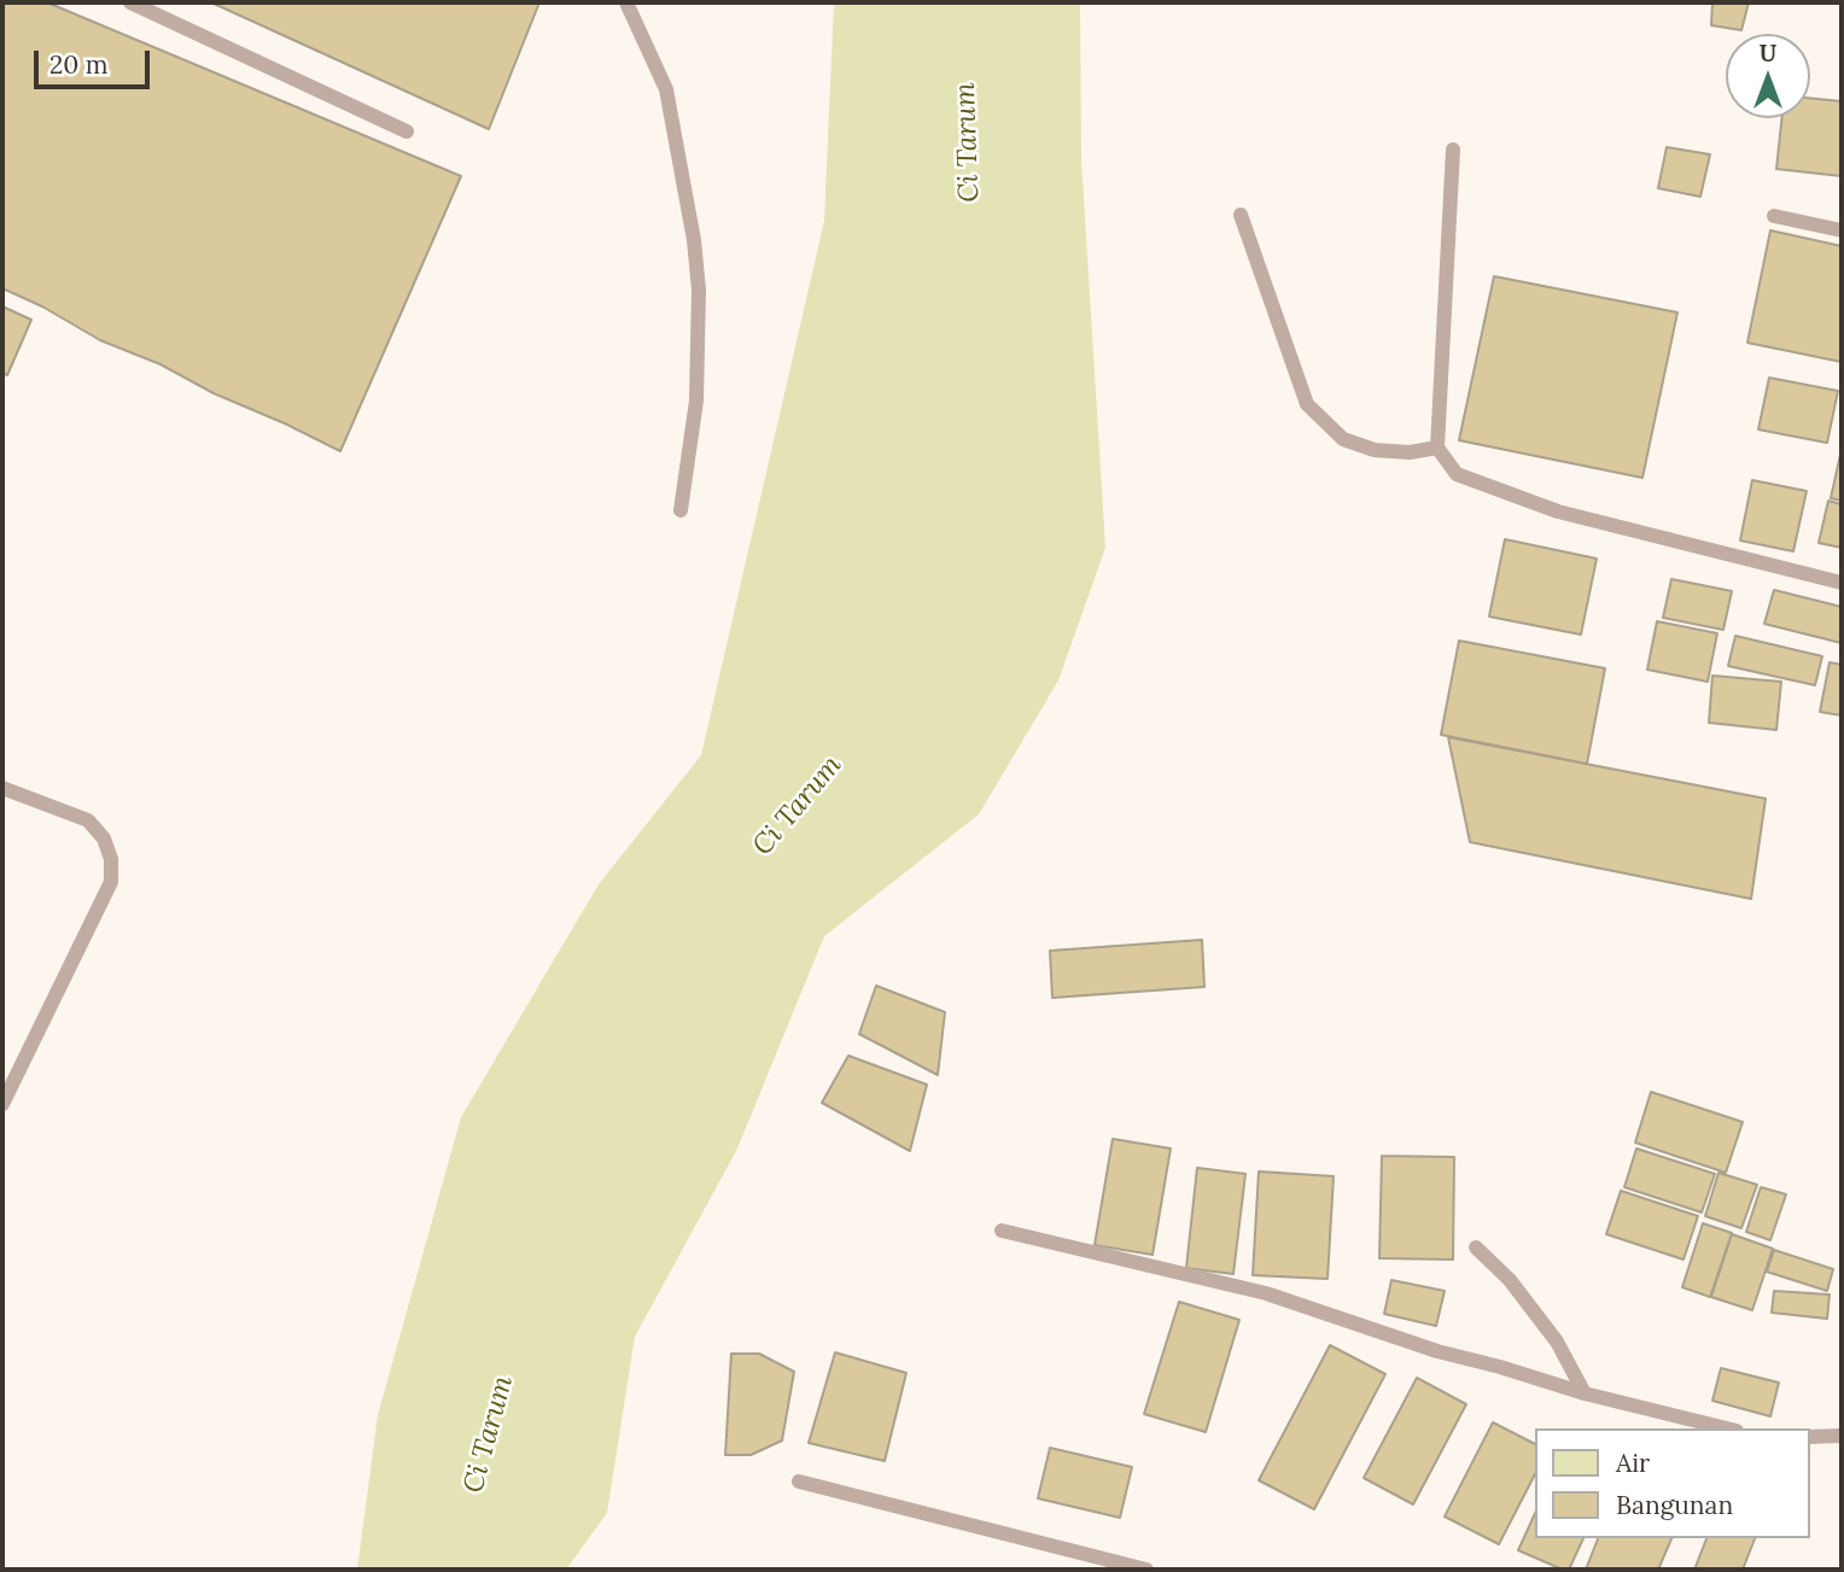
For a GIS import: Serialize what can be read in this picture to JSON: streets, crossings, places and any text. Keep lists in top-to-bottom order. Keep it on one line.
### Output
{"water":["Ci Tarum"],"legend":["Air","Bangunan"],"scale_bar":"20 m","north":"top"}
